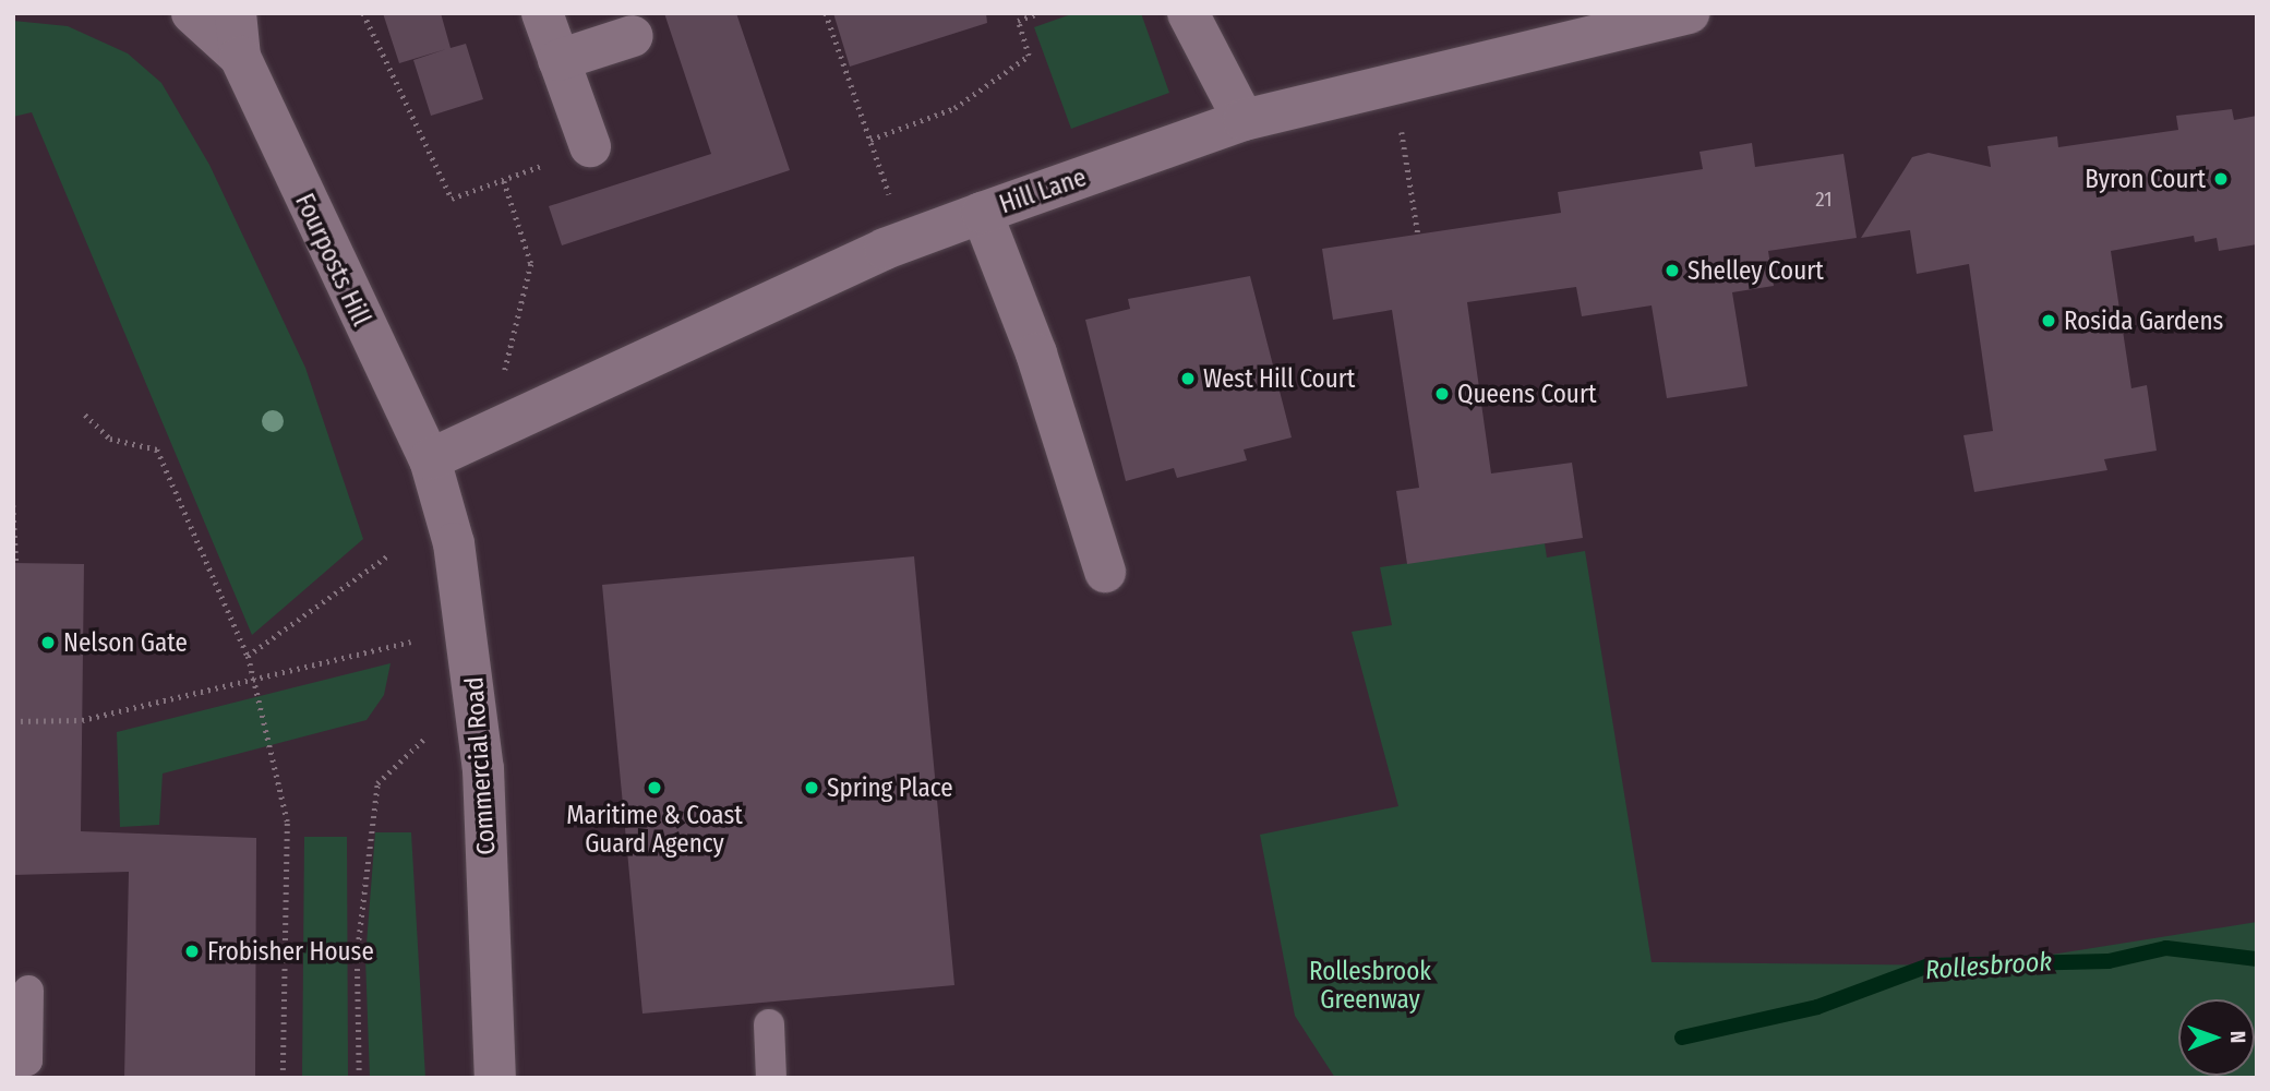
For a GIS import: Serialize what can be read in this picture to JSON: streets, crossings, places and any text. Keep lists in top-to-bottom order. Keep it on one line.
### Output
{"streets":{"street":["Hill Lane","Fourposts Hill","Commercial Road"]},"crossings":[["Hill Lane","Fourposts Hill"],["Hill Lane","Commercial Road"],["Fourposts Hill","Commercial Road"]],"water":["Rollesbrook"],"parks":["Rollesbrook Greenway"],"places":["Byron Court","Shelley Court","Rosida Gardens","West Hill Court","Queens Court","Nelson Gate","Maritime & Coast Guard Agency","Spring Place","Frobisher House"],"house_numbers":["21"],"north":"right"}
